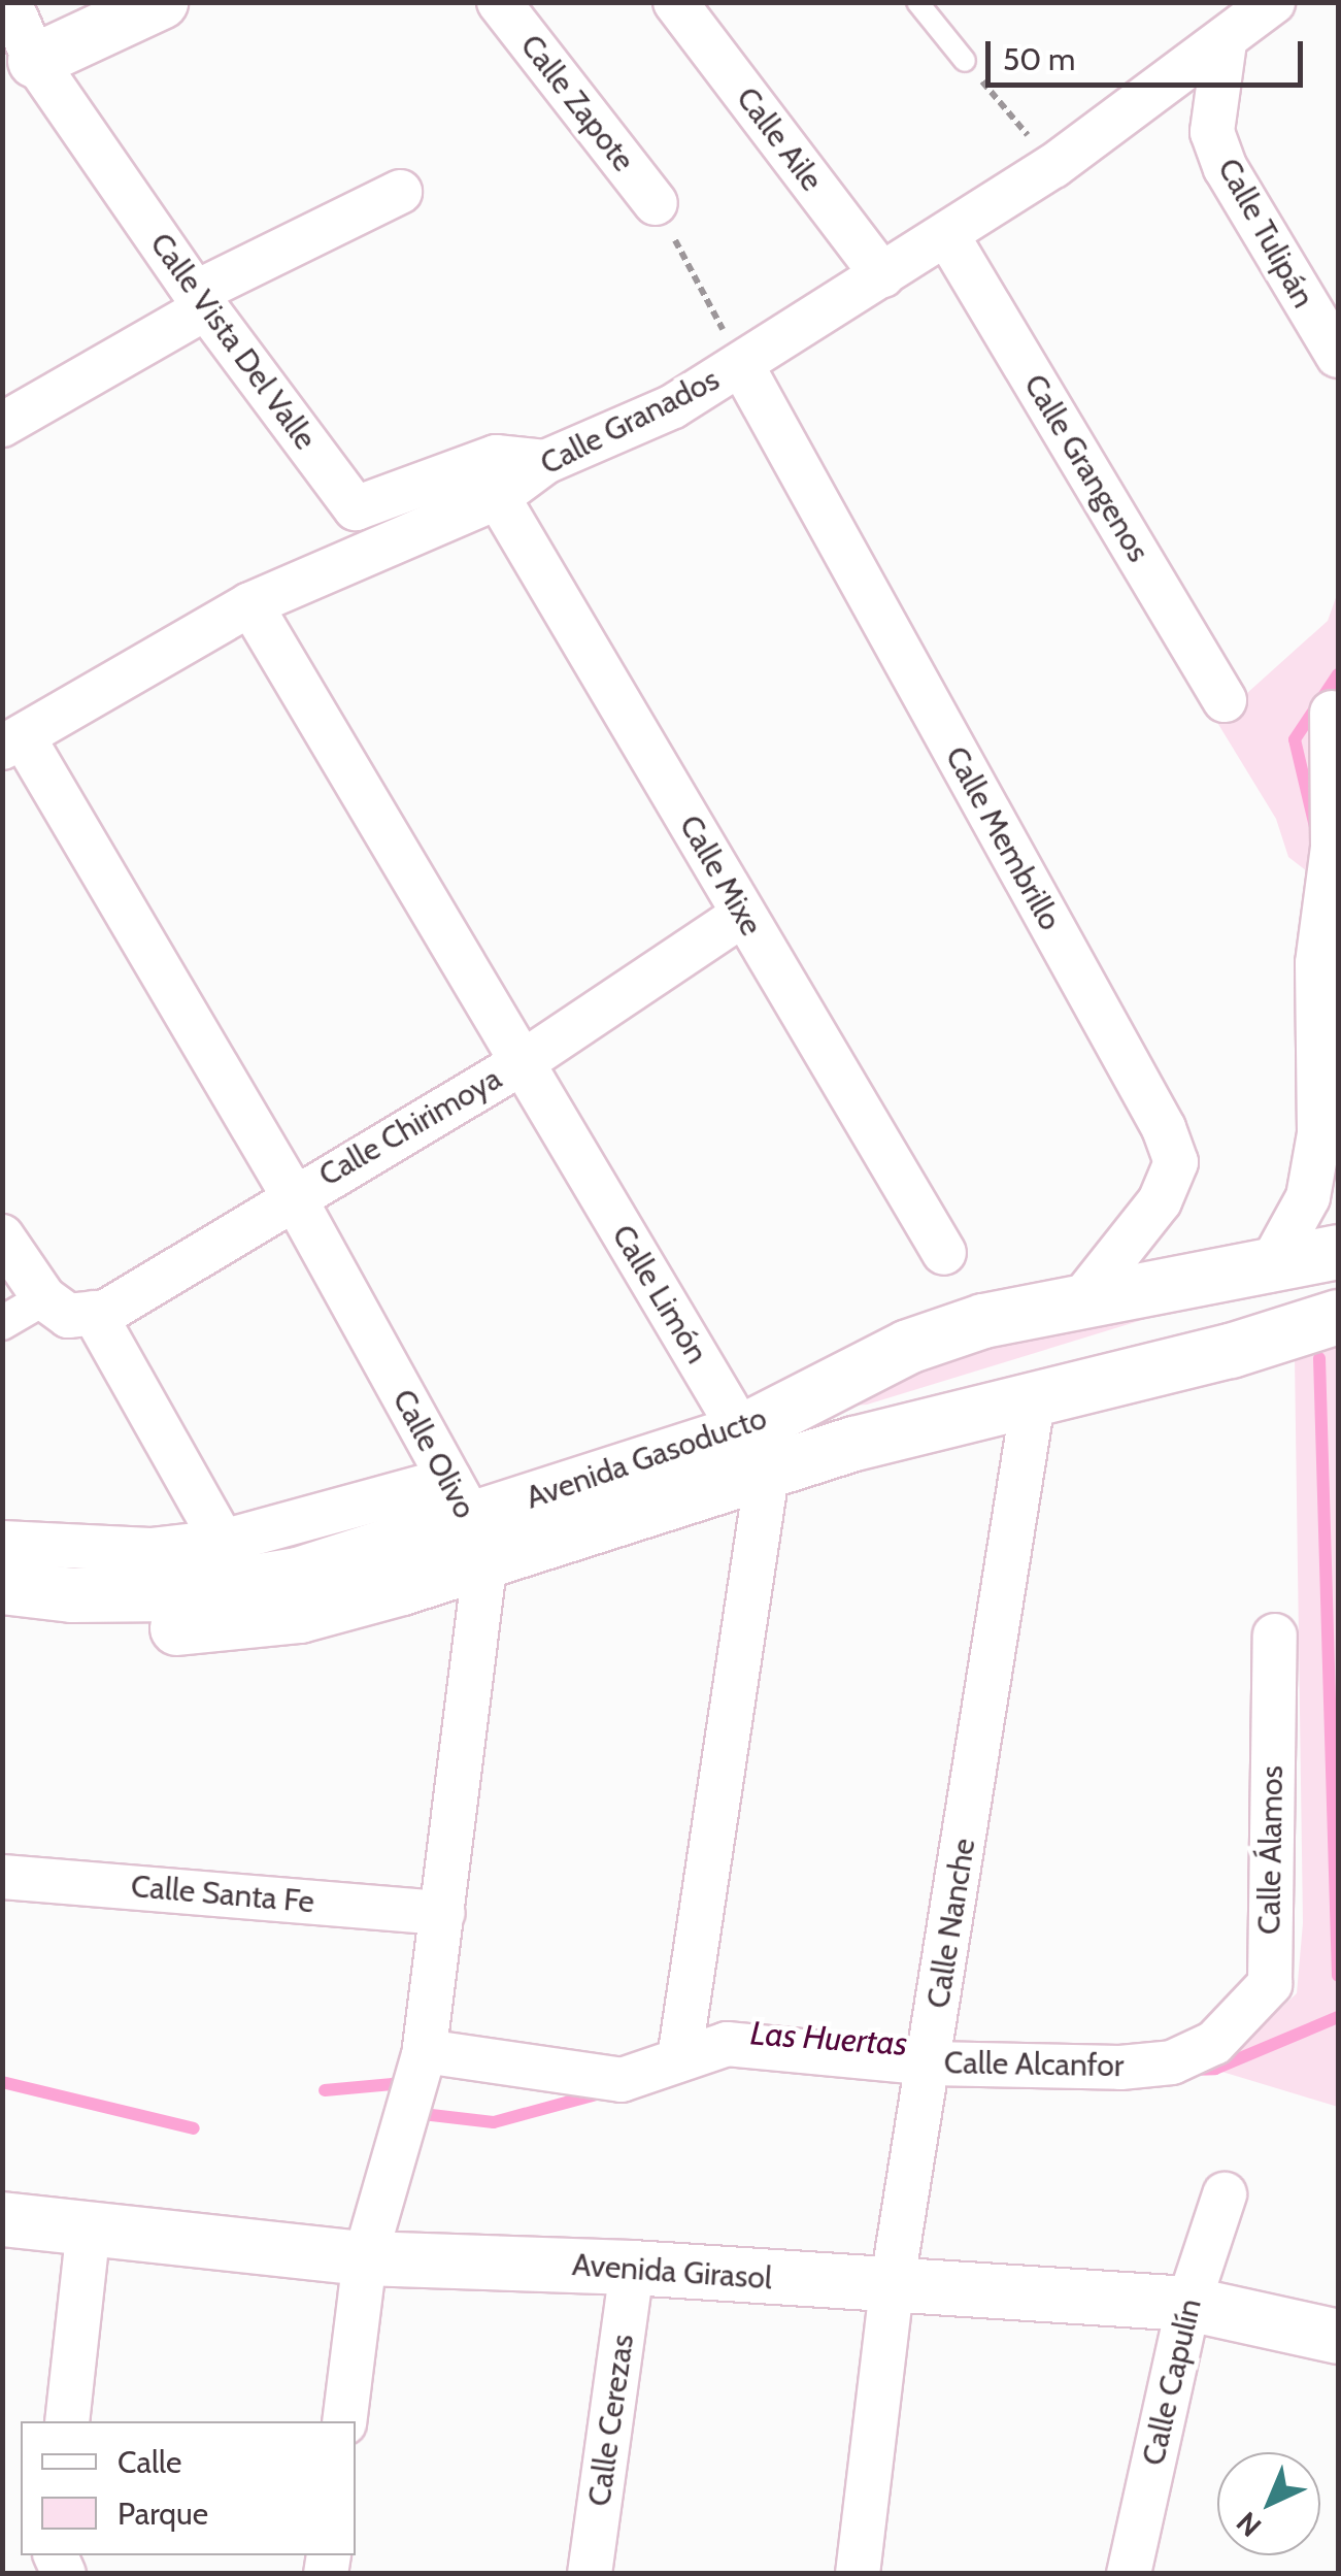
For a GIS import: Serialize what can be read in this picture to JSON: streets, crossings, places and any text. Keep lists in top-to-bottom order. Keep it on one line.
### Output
{"streets":{"street":["Calle Zapote","Calle Aile","Calle Tulipán","Calle Vista Del Valle","Calle Granados","Calle Grangenos","Calle Membrillo","Calle Mixe","Calle Chirimoya","Calle Limón","Calle Olivo","Avenida Gasoducto","Calle Álamos","Calle Santa Fe","Calle Nanche","Calle Alcanfor","Avenida Girasol","Calle Capulín","Calle Cerezas"]},"crossings":[["Calle Aile","Calle Granados"],["Calle Tulipán","Calle Granados"],["Calle Vista Del Valle","Calle Granados"],["Calle Granados","Calle Grangenos"],["Calle Granados","Calle Membrillo"],["Calle Granados","Calle Mixe"],["Calle Granados","Calle Limón"],["Calle Granados","Calle Olivo"],["Calle Membrillo","Avenida Gasoducto"],["Calle Mixe","Calle Chirimoya"],["Calle Chirimoya","Calle Limón"],["Calle Chirimoya","Calle Olivo"],["Calle Limón","Avenida Gasoducto"],["Calle Olivo","Avenida Gasoducto"],["Avenida Gasoducto","Calle Nanche"],["Calle Álamos","Calle Alcanfor"],["Calle Nanche","Calle Alcanfor"],["Calle Nanche","Avenida Girasol"],["Avenida Girasol","Calle Capulín"],["Avenida Girasol","Calle Cerezas"]],"water":["Las Huertas"],"legend":["Calle","Parque"],"scale_bar":"50 m","north":"bottom left"}
